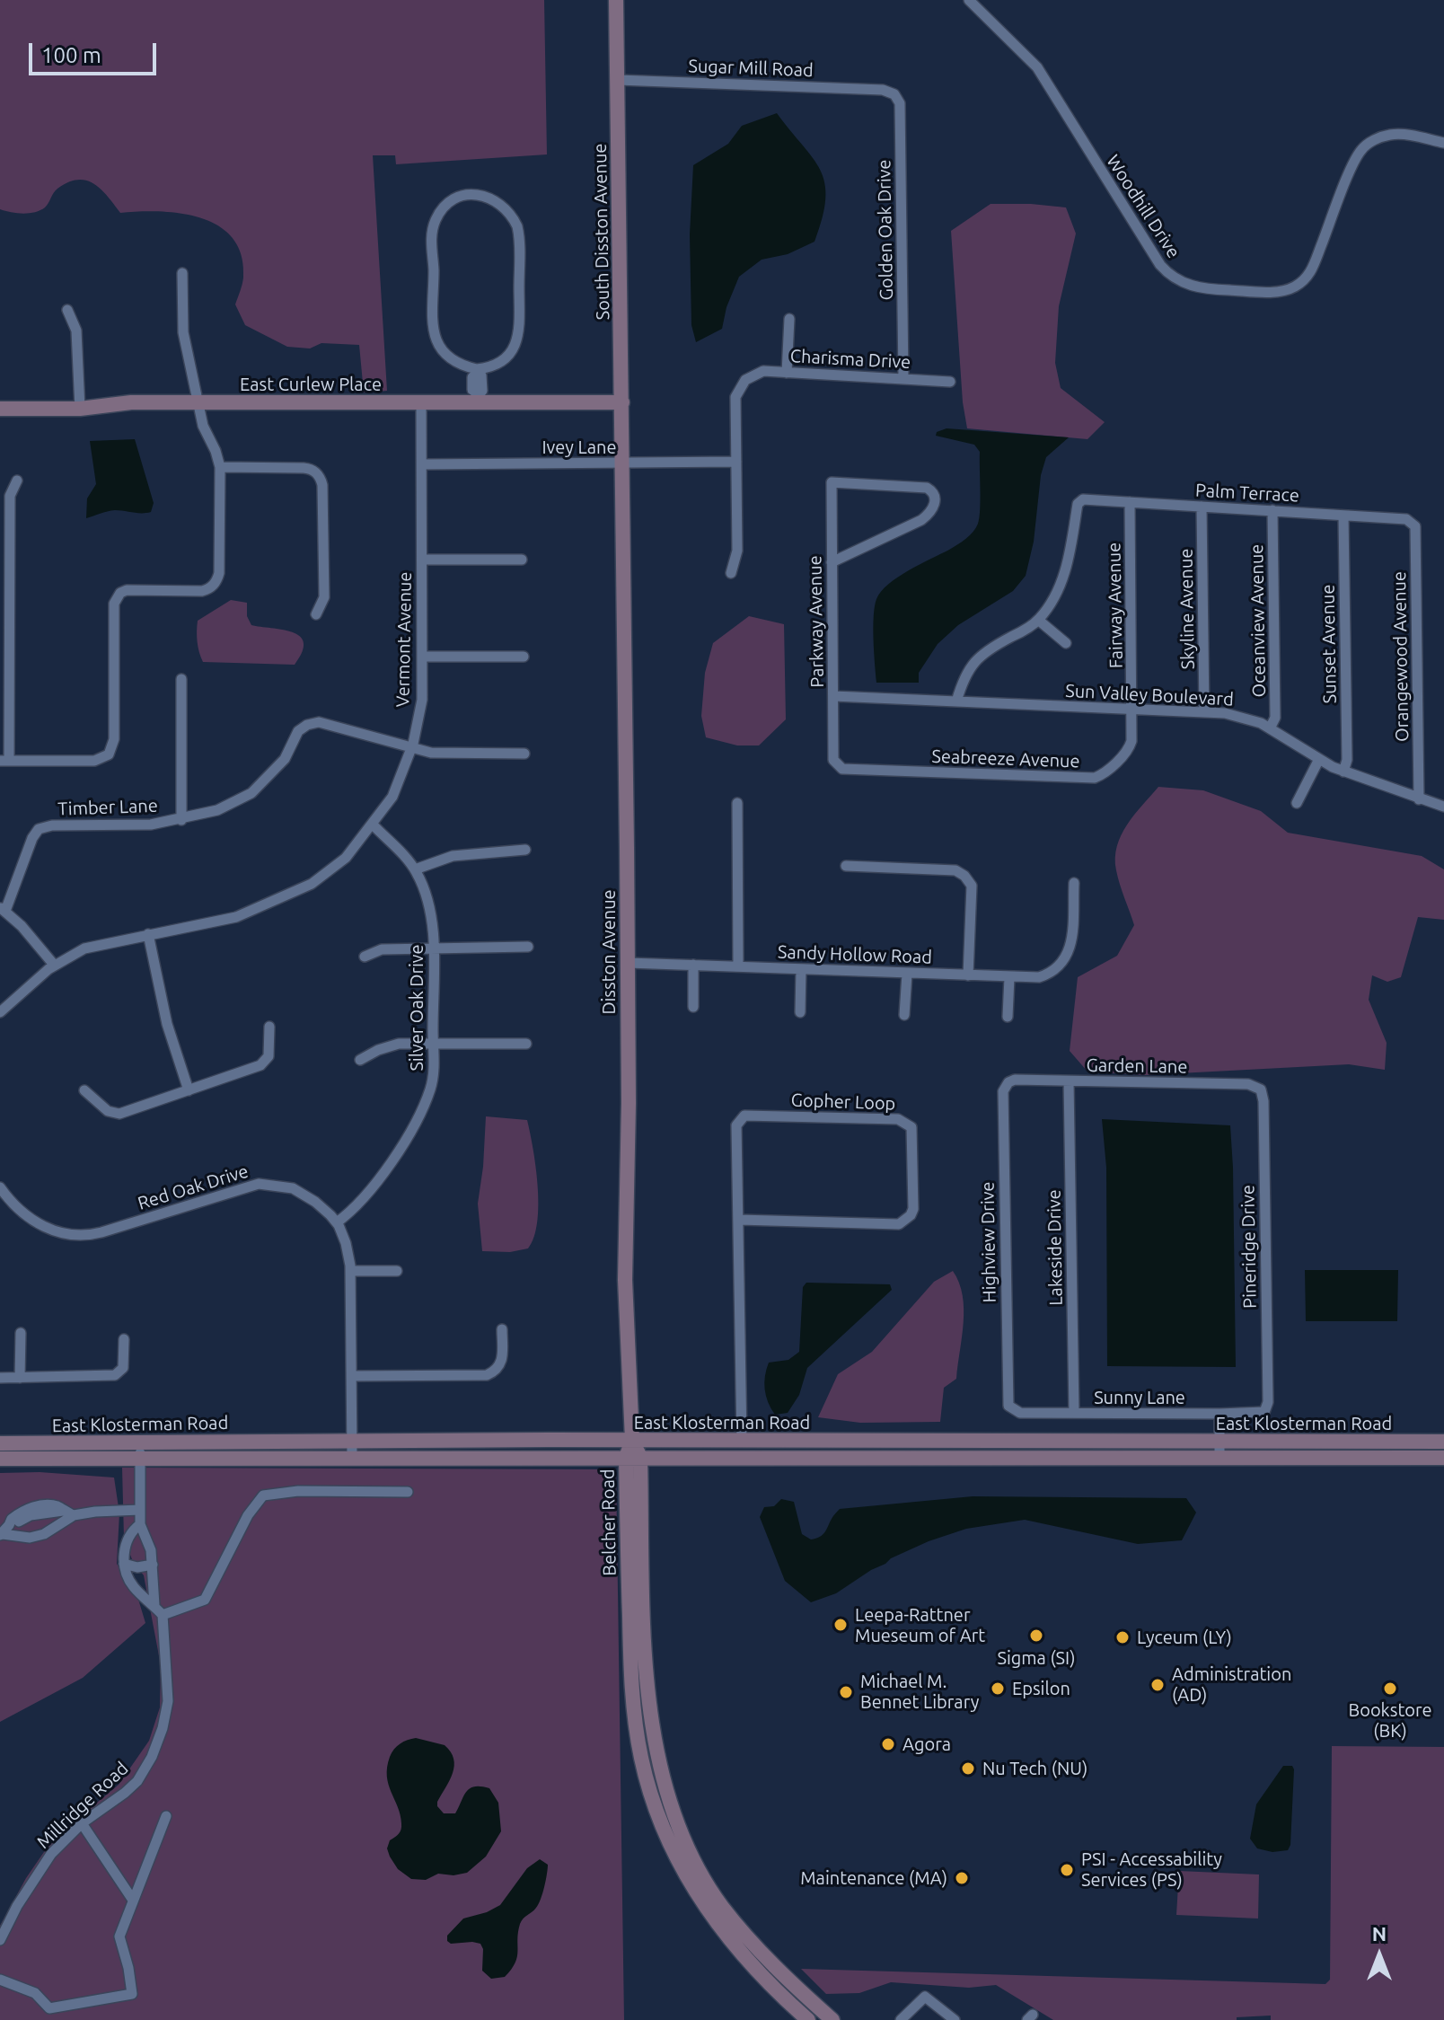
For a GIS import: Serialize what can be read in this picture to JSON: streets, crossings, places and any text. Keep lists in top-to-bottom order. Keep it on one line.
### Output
{"streets":{"main road":["South Disston Avenue","East Curlew Place","Disston Avenue","East Klosterman Road","Belcher Road"],"street":["Sugar Mill Road","Woodhill Drive","Golden Oak Drive","Charisma Drive","Ivey Lane","Palm Terrace","Fairway Avenue","Skyline Avenue","Oceanview Avenue","Parkway Avenue","Vermont Avenue","Sunset Avenue","Orangewood Avenue","Sun Valley Boulevard","Seabreeze Avenue","Timber Lane","Sandy Hollow Road","Silver Oak Drive","Garden Lane","Gopher Loop","Red Oak Drive","Highview Drive","Pineridge Drive","Lakeside Drive","Sunny Lane","Millridge Road"]},"crossings":[["Sugar Mill Road","Golden Oak Drive"],["Sugar Mill Road","South Disston Avenue"],["Golden Oak Drive","Charisma Drive"],["South Disston Avenue","East Curlew Place"],["South Disston Avenue","Ivey Lane"],["South Disston Avenue","Disston Avenue"],["Charisma Drive","Ivey Lane"],["East Curlew Place","Vermont Avenue"],["Ivey Lane","Vermont Avenue"],["Ivey Lane","Disston Avenue"],["Palm Terrace","Fairway Avenue"],["Palm Terrace","Skyline Avenue"],["Palm Terrace","Oceanview Avenue"],["Palm Terrace","Sunset Avenue"],["Palm Terrace","Orangewood Avenue"],["Fairway Avenue","Sun Valley Boulevard"],["Fairway Avenue","Seabreeze Avenue"],["Skyline Avenue","Sun Valley Boulevard"],["Oceanview Avenue","Sun Valley Boulevard"],["Parkway Avenue","Sun Valley Boulevard"],["Parkway Avenue","Seabreeze Avenue"],["Vermont Avenue","Timber Lane"],["Vermont Avenue","Silver Oak Drive"],["Sunset Avenue","Sun Valley Boulevard"],["Orangewood Avenue","Sun Valley Boulevard"],["Sun Valley Boulevard","Seabreeze Avenue"],["Disston Avenue","Sandy Hollow Road"],["Disston Avenue","East Klosterman Road"],["Disston Avenue","Belcher Road"],["Silver Oak Drive","Red Oak Drive"],["Garden Lane","Highview Drive"],["Garden Lane","Pineridge Drive"],["Garden Lane","Lakeside Drive"],["Gopher Loop","East Klosterman Road"],["Red Oak Drive","East Klosterman Road"],["Highview Drive","Sunny Lane"],["Pineridge Drive","Sunny Lane"],["Lakeside Drive","Sunny Lane"],["East Klosterman Road","Belcher Road"]],"places":["Leepa-Rattner Mueseum of Art","Sigma (SI)","Lyceum (LY)","Administration (AD)","Epsilon","Bookstore (BK)","Michael M. Bennet Library","Agora","Nu Tech (NU)","PSI - Accessability Services (PS)","Maintenance (MA)"],"scale_bar":"100 m","north":"top"}
